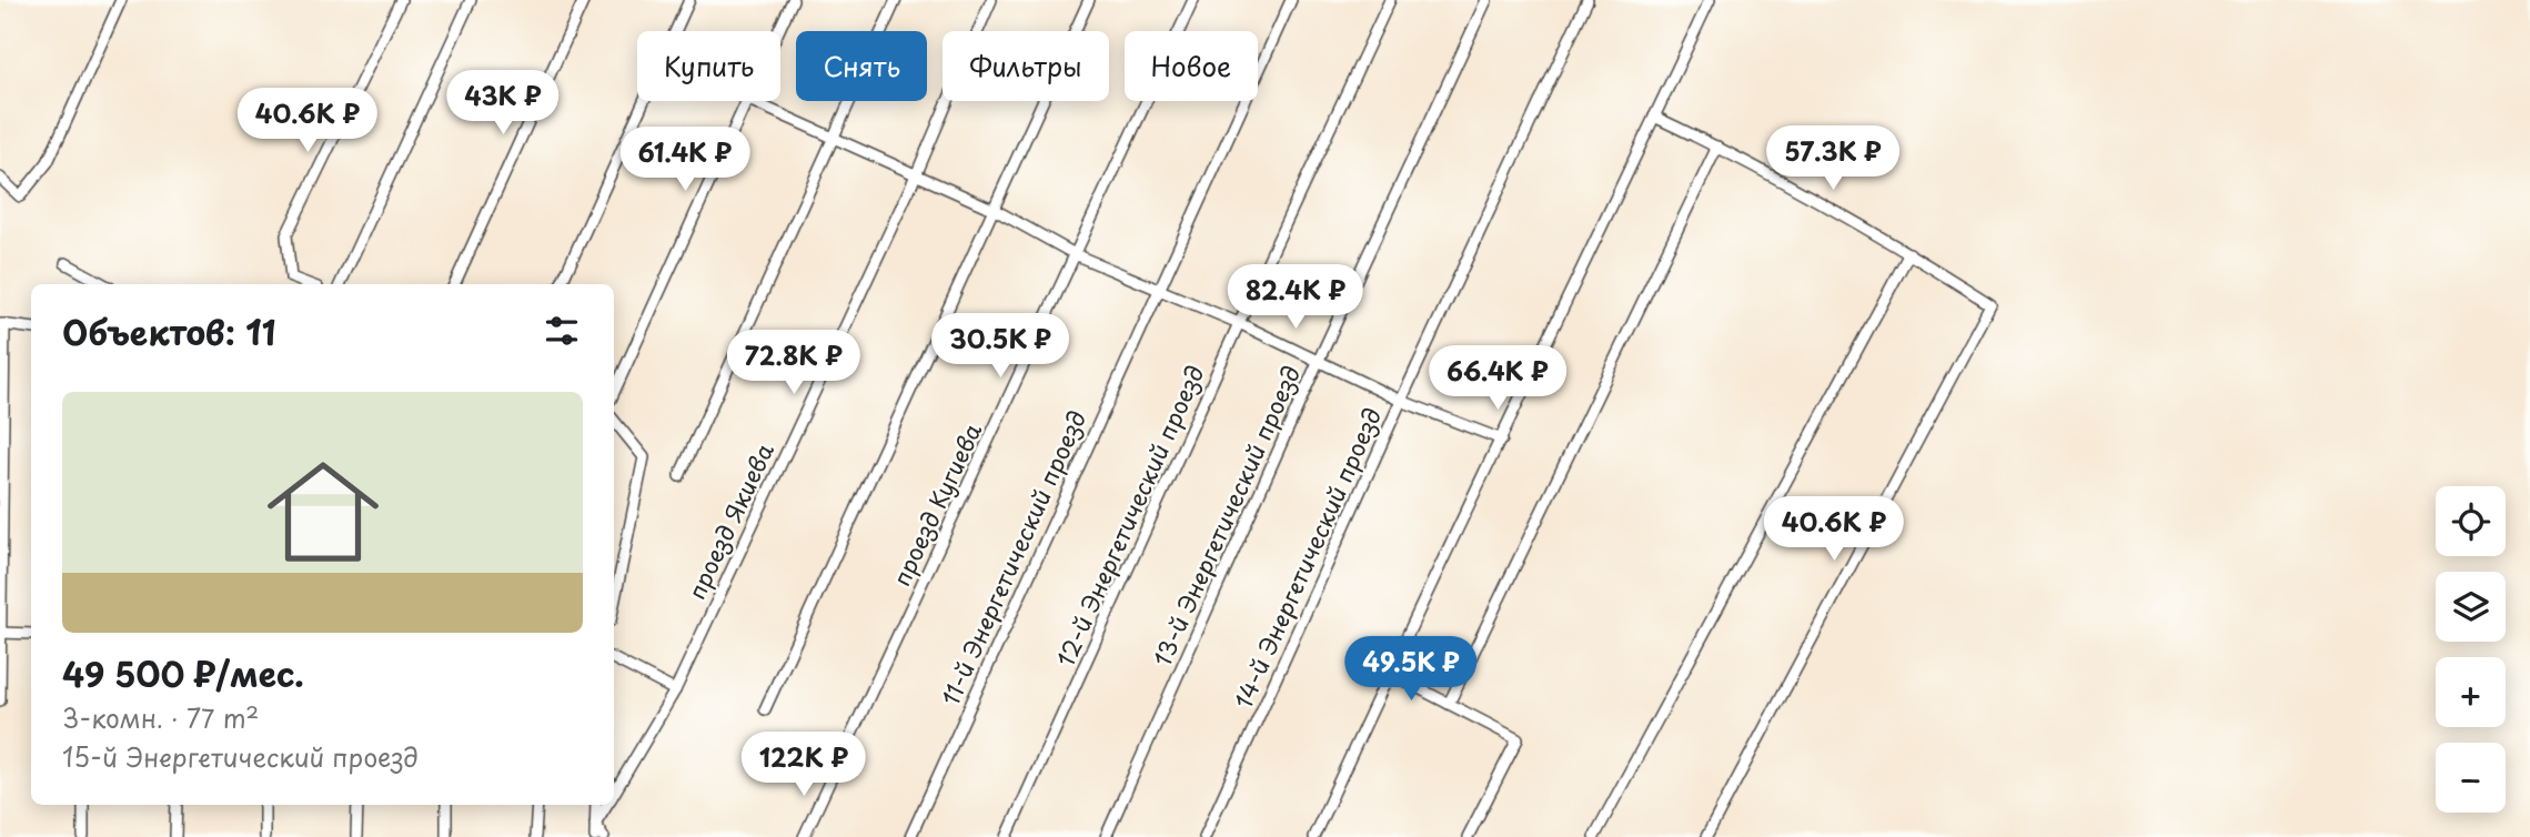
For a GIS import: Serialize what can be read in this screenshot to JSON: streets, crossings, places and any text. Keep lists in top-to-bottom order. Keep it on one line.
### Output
{"streets":{"street":["проезд Кугиева","12-й Энергетический проезд","13-й Энергетический проезд","проезд Якиева","11-й Энергетический проезд","14-й Энергетический проезд"]},"page":{"chip":["Купить","Снять","Фильтры","Новое"],"price":["43K ₽","40.6K ₽","57.3K ₽","61.4K ₽","82.4K ₽","30.5K ₽","72.8K ₽","66.4K ₽","40.6K ₽","49.5K ₽","122K ₽"],"heading":"Объектов: 11","list":[{"name":"49 500 ₽/мес.","note":"3-комн. · 77 m² · 15-й Энергетический проезд"}],"map_buttons":["+","−"]}}
